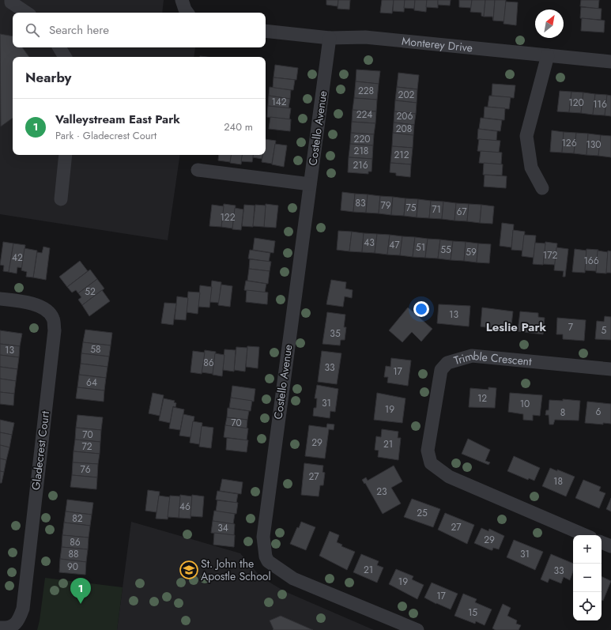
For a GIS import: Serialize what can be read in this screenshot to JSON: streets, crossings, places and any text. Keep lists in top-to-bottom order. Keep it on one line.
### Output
{"streets":{"street":["Monterey Drive","Costello Avenue","Trimble Crescent","Gladecrest Court"]},"crossings":[["Monterey Drive","Costello Avenue"]],"districts":["Leslie Park"],"places":{"school or university":["St. John the Apostle School"]},"house_numbers":["228","202","142","120","116","224","206","208","220","126","130","218","212","216","83","79","75","71","67","122","43","47","51","55","59","172","42","166","52","13","7","5","35","58","13","86","33","17","64","12","31","10","19","6","8","70","70","29","21","72","76","27","18","23","46","25","82","27","34","29","86","88","31","90","21","33","19","17","15"],"north":"top right","page":{"search":"Search here","heading":"Nearby","list":[{"mark":"1","name":"Valleystream East Park","note":"Park · Gladecrest Court","value":"240 m"}],"map_buttons":["+","−"],"pins":"1"}}
